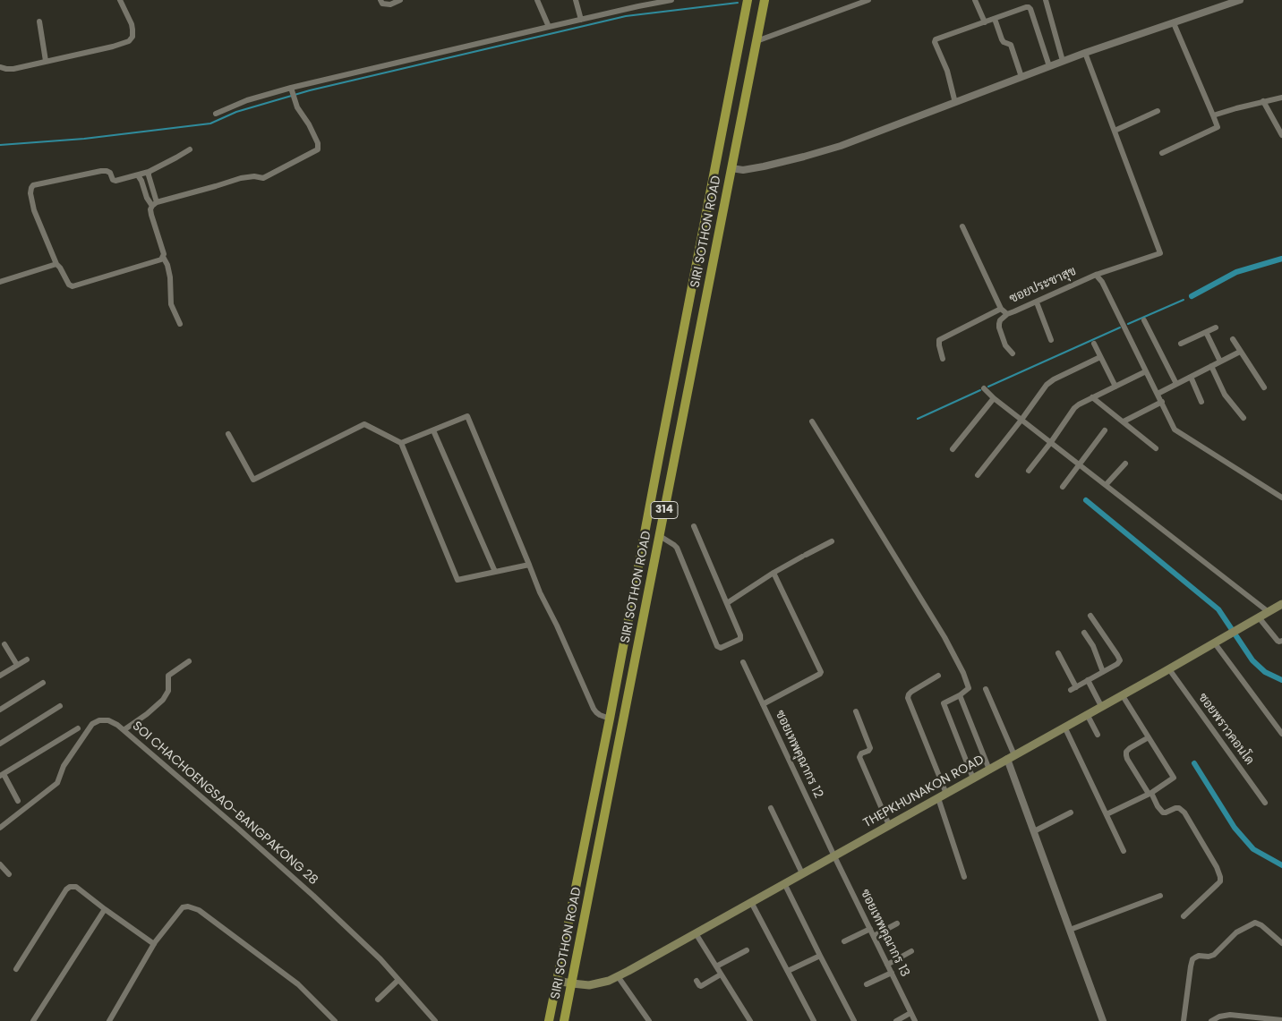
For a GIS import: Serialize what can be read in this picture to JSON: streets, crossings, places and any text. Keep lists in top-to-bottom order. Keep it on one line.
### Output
{"streets":{"highway":["SIRI SOTHON ROAD","314"],"main road":["THEPKHUNAKON ROAD"],"street":["ซอยประชาสุข","ซอยพราวคอนโด","ซอยเทพคุณากร 12","SOI CHACHOENGSAO-BANGPAKONG 28","ซอยเทพคุณากร 13"]},"crossings":[["SIRI SOTHON ROAD","THEPKHUNAKON ROAD"],["ซอยพราวคอนโด","THEPKHUNAKON ROAD"],["ซอยเทพคุณากร 12","THEPKHUNAKON ROAD"],["ซอยเทพคุณากร 12","ซอยเทพคุณากร 13"],["THEPKHUNAKON ROAD","ซอยเทพคุณากร 13"]]}
